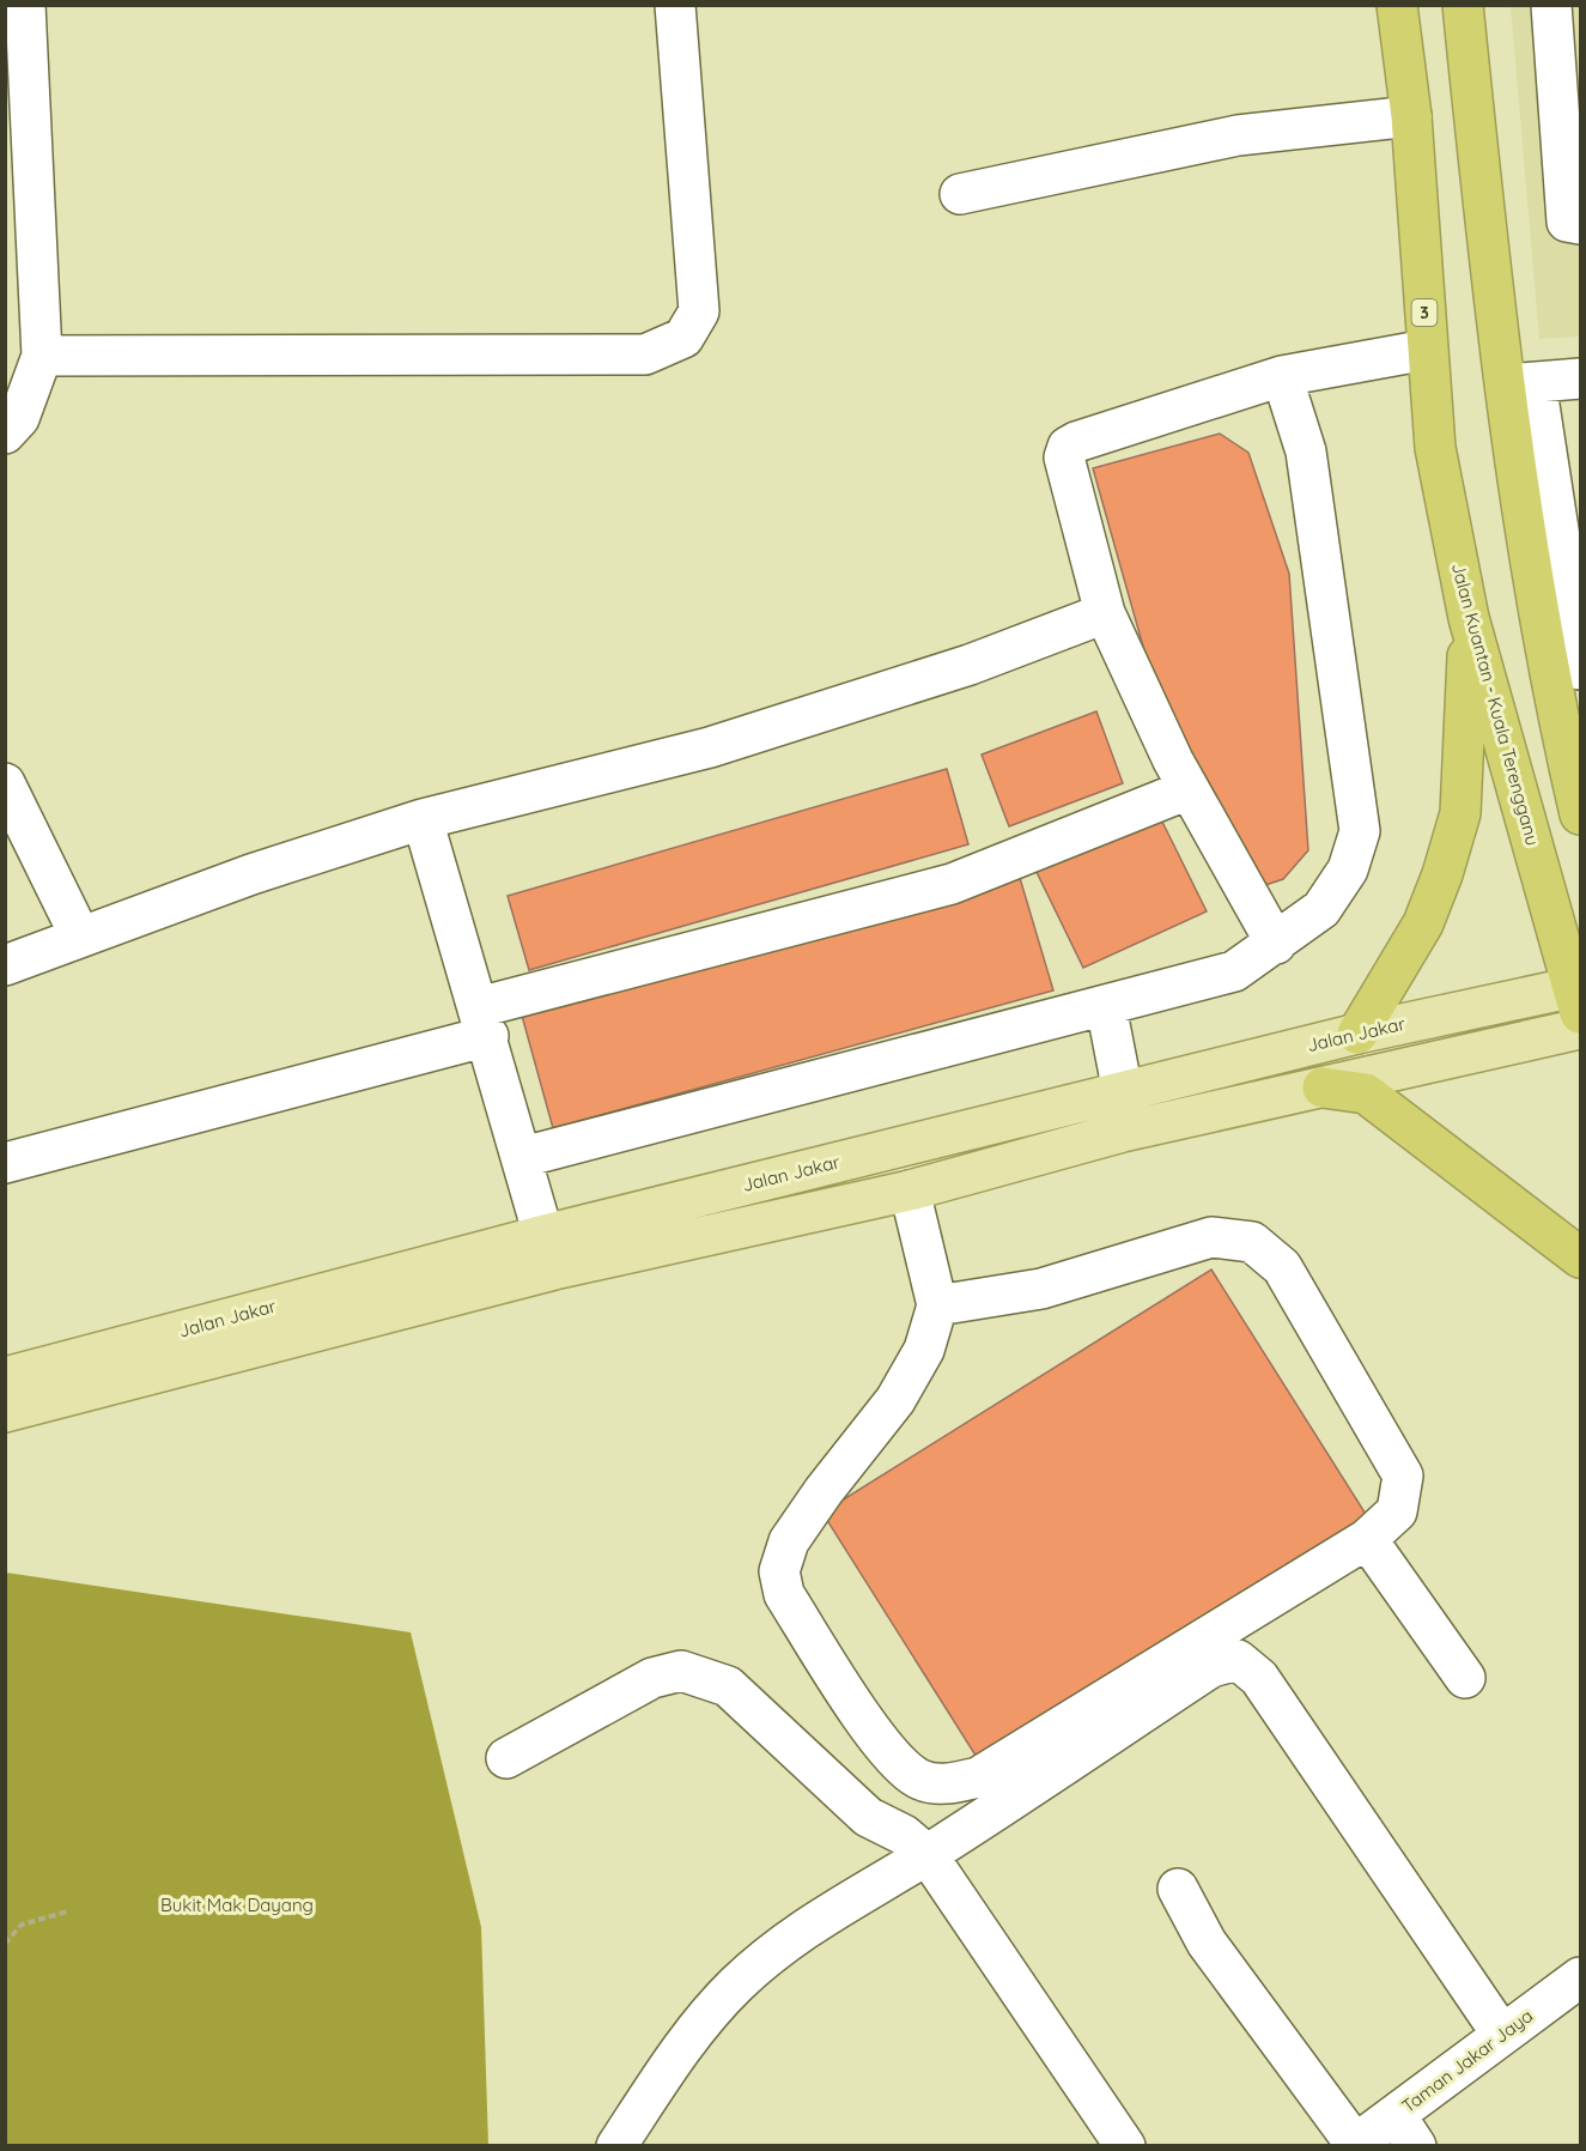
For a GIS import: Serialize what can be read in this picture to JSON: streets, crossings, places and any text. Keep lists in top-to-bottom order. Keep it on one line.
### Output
{"streets":{"highway":["3","Jalan Kuantan - Kuala Terengganu"],"main road":["Jalan Jakar"],"street":["Taman Jakar Jaya"]},"crossings":[["Jalan Kuantan - Kuala Terengganu","Jalan Jakar"]],"parks":["Bukit Mak Dayang"]}
